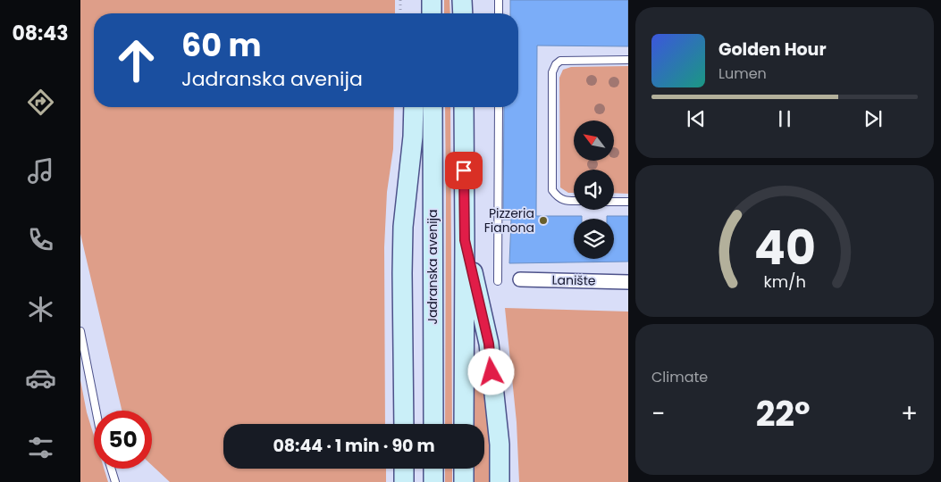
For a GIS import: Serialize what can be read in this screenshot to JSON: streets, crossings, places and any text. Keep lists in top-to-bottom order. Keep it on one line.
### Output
{"streets":{"main road":["Jadranska avenija"],"street":["Lanište"]},"places":["Pizzeria Fianona"],"north":"top left","page":{"tabs":"08:43","turn":["60 m","Jadranska avenija"],"song":["Golden Hour","Lumen"],"tile":"Climate","heat":["−","22°","+"],"limit":"50","trip":"08:44 · 1 min · 90 m","gauge":["40","km/h"]}}
